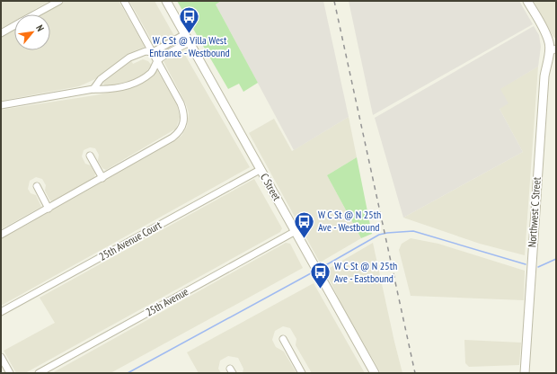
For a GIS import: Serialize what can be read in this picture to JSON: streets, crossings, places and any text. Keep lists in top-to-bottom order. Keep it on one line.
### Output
{"streets":{"street":["C Street","Northwest C Street","25th Avenue Court","25th Avenue"]},"crossings":[["C Street","25th Avenue Court"],["C Street","25th Avenue"]],"places":{"bus stop":["W C St @ Villa West Entrance - Westbound","W C St @ N 25th Ave - Westbound","W C St @ N 25th Ave - Eastbound"]},"north":"top right"}
